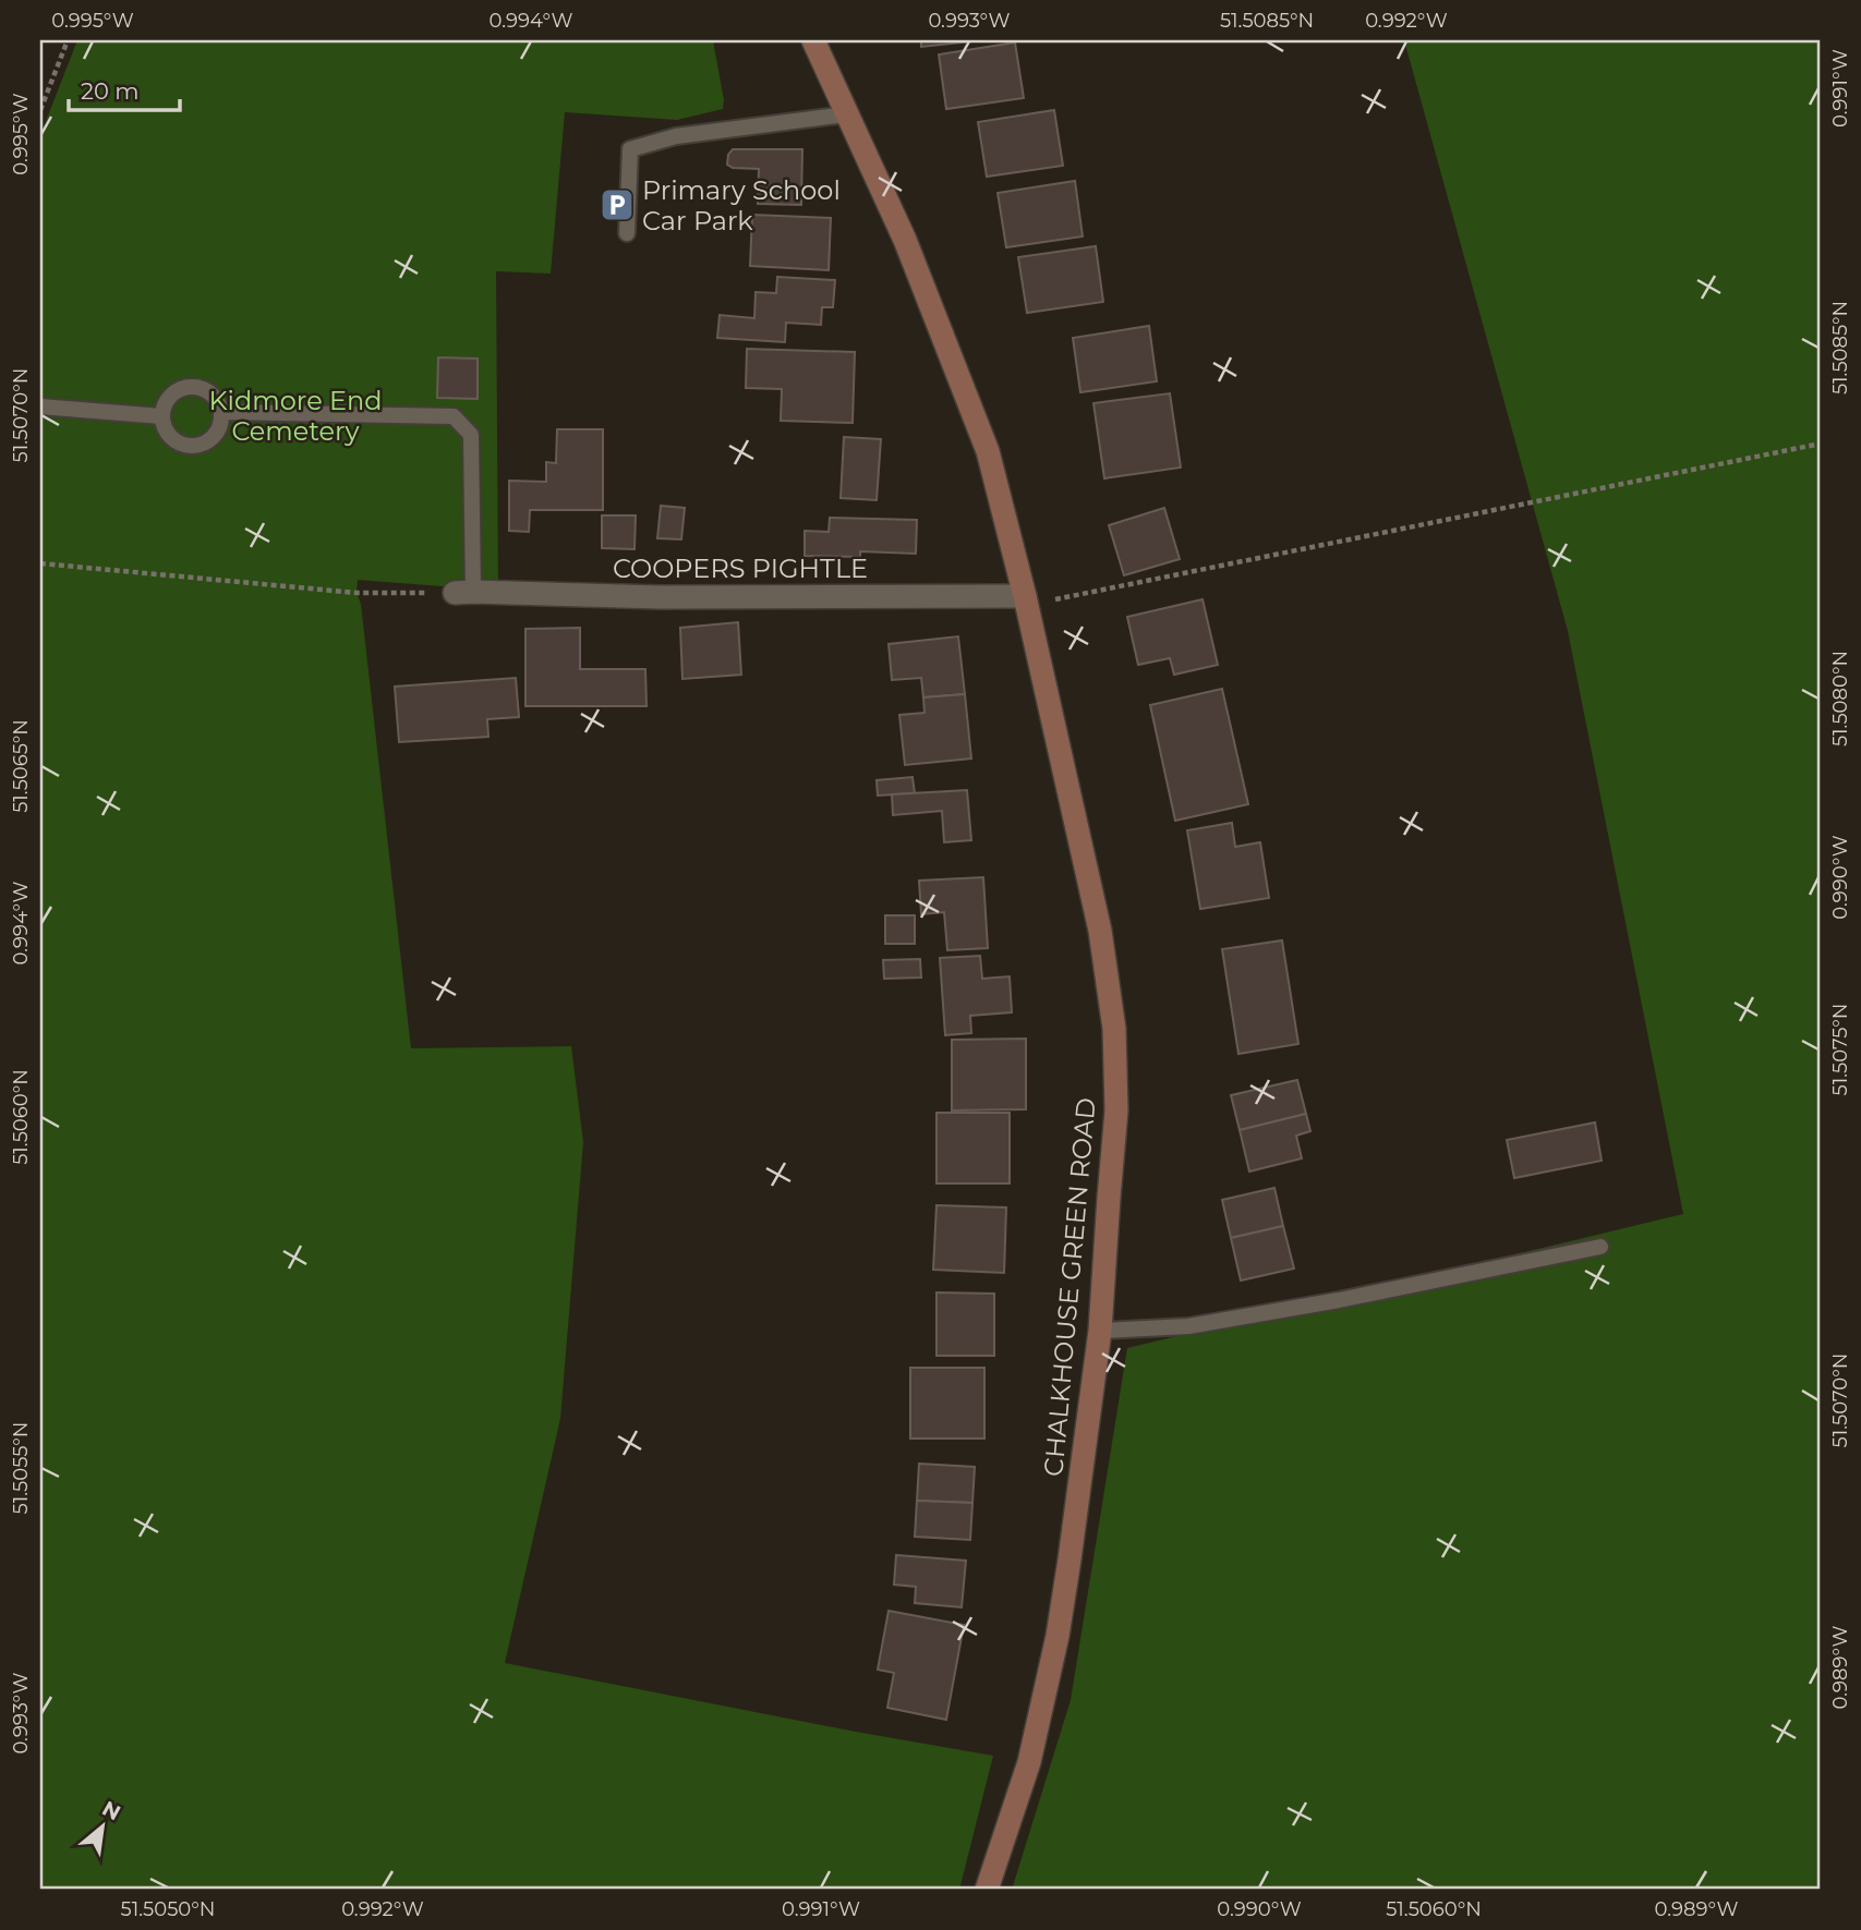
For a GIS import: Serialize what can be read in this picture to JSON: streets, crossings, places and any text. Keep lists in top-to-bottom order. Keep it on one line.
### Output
{"streets":{"street":["COOPERS PIGHTLE","CHALKHOUSE GREEN ROAD"]},"crossings":[["COOPERS PIGHTLE","CHALKHOUSE GREEN ROAD"]],"parks":["Kidmore End Cemetery"],"places":{"parking":["Primary School Car Park"]},"scale_bar":"20 m","north":"top right","coordinates":["0.995°W","0.994°W","0.993°W","51.5085°N","0.992°W","0.991°W","51.5070°N","51.5080°N","51.5065°N","0.990°W","51.5075°N","51.5060°N","51.5055°N","0.989°W","51.5050°N"]}
